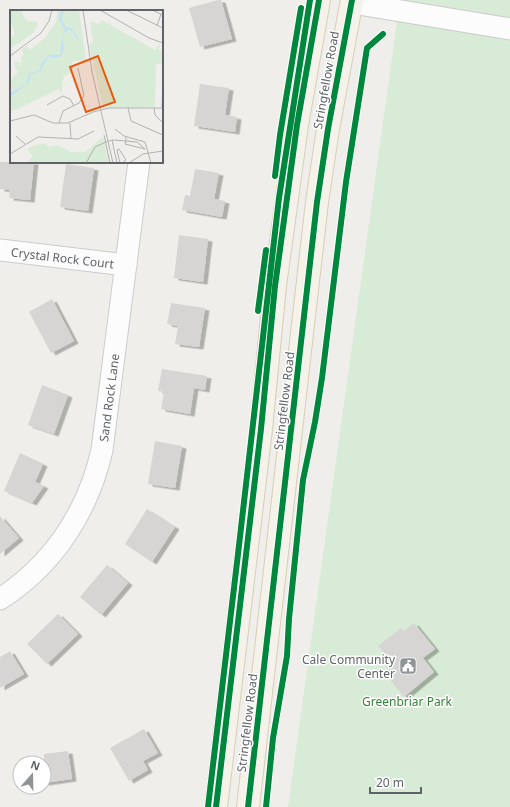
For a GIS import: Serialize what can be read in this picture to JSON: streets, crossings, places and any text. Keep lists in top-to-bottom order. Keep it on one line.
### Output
{"streets":{"main road":["Stringfellow Road"],"street":["Crystal Rock Court","Sand Rock Lane"]},"crossings":[["Crystal Rock Court","Sand Rock Lane"]],"parks":["Greenbriar Park"],"places":{"public building":["Cale Community Center"]},"scale_bar":"20 m","north":"top"}
